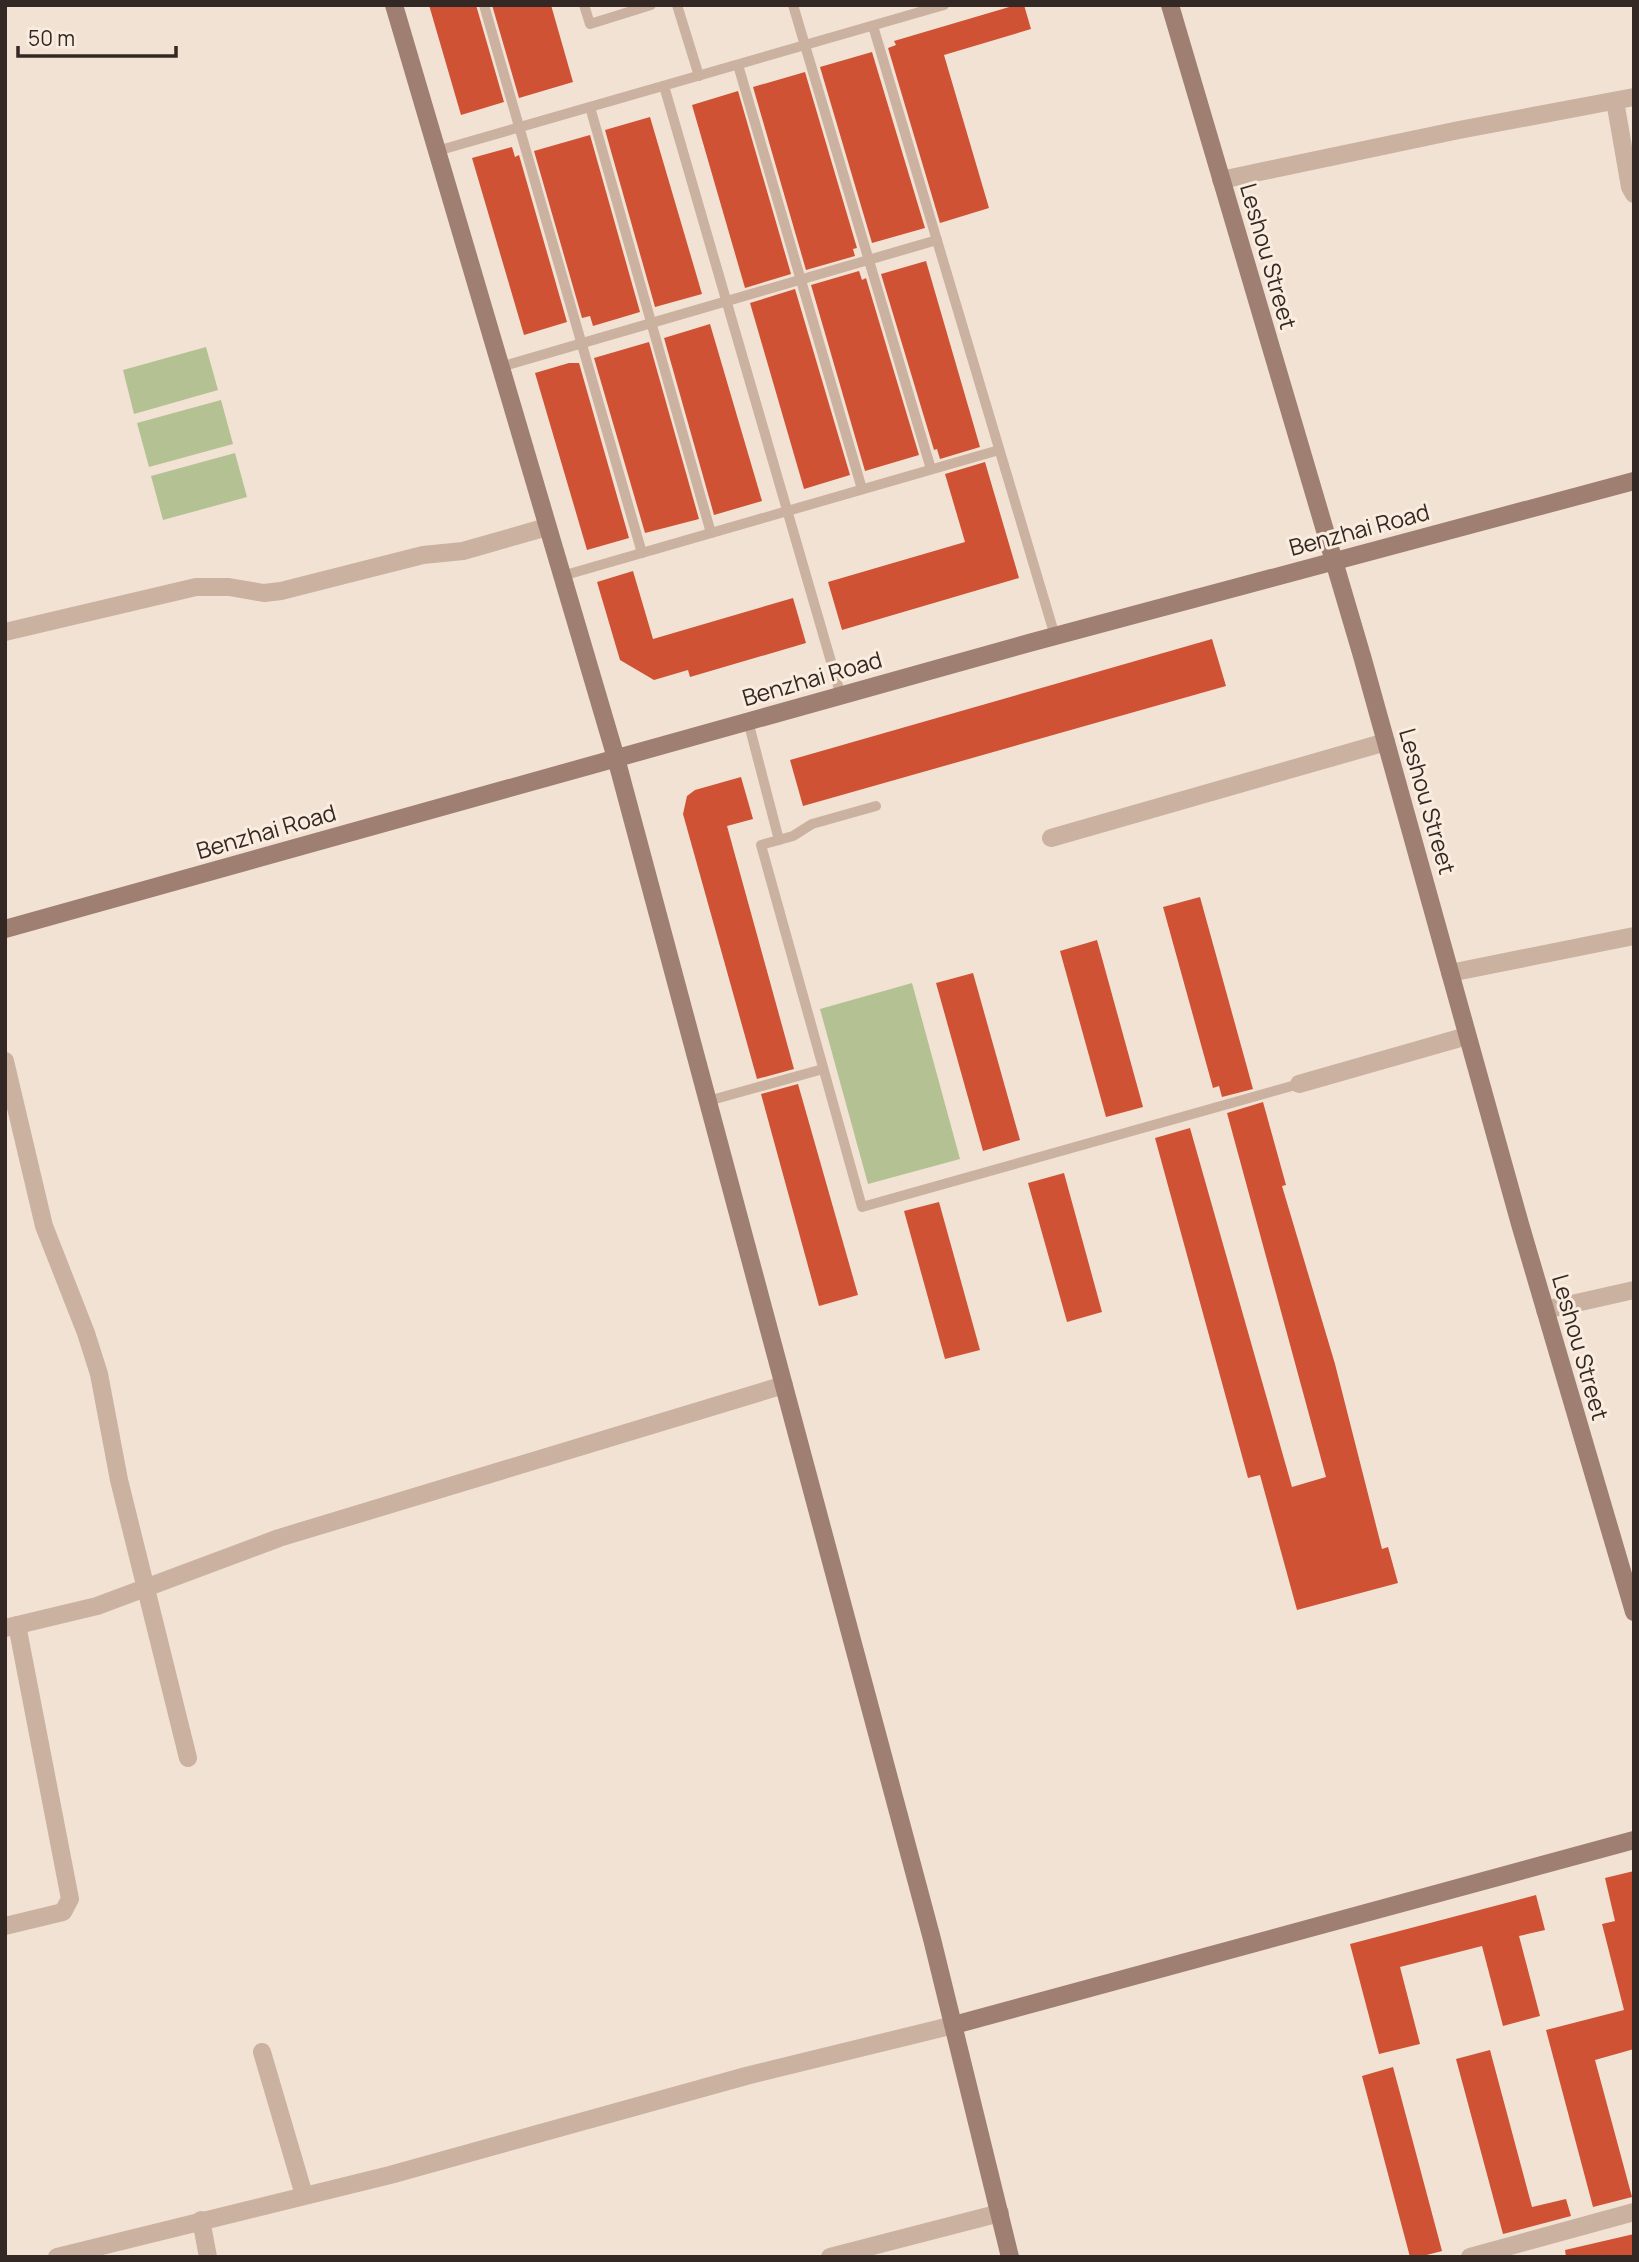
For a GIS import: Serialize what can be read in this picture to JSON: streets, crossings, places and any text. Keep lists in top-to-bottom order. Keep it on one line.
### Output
{"streets":{"street":["Leshou Street","Benzhai Road"]},"crossings":[["Leshou Street","Benzhai Road"]],"scale_bar":"50 m"}
